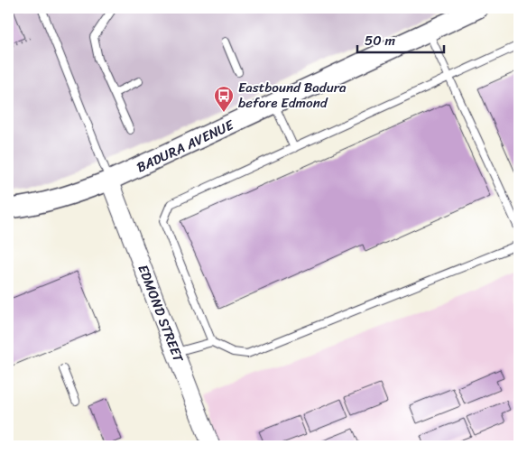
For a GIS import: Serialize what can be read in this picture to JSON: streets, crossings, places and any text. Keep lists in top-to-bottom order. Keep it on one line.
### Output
{"streets":{"main road":["BADURA AVENUE"],"street":["EDMOND STREET"]},"crossings":[["BADURA AVENUE","EDMOND STREET"]],"places":{"bus stop":["Eastbound Badura before Edmond"]},"scale_bar":"50 m"}
